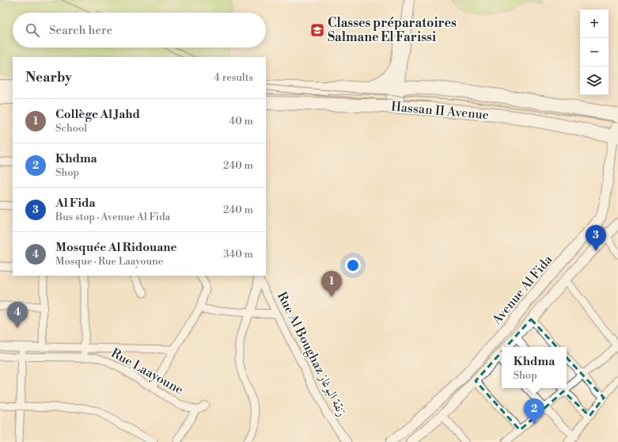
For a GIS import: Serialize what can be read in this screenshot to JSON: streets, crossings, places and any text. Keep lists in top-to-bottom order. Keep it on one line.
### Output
{"streets":{"highway":["Hassan II Avenue"],"main road":["Avenue Al Fida"],"street":["Rue Al Boughaz زنقة البوغاز","Rue Laayoune"]},"crossings":[["Hassan II Avenue","Avenue Al Fida"]],"places":{"school or university":["Classes préparatoires Salmane El Farissi"]},"page":{"map_buttons":["+","−"],"search":"Search here","heading":["Nearby","4 results"],"list":[{"mark":"1","name":"Collège Al Jahd","note":"School","value":"40 m"},{"mark":"2","name":"Khdma","note":"Shop","value":"240 m"},{"mark":"3","name":"Al Fida","note":"Bus stop · Avenue Al Fida","value":"240 m"},{"mark":"4","name":"Mosquée Al Ridouane","note":"Mosque · Rue Laayoune","value":"340 m"}],"pins":["3","1","4","2"],"popup":["Khdma","Shop"]}}
